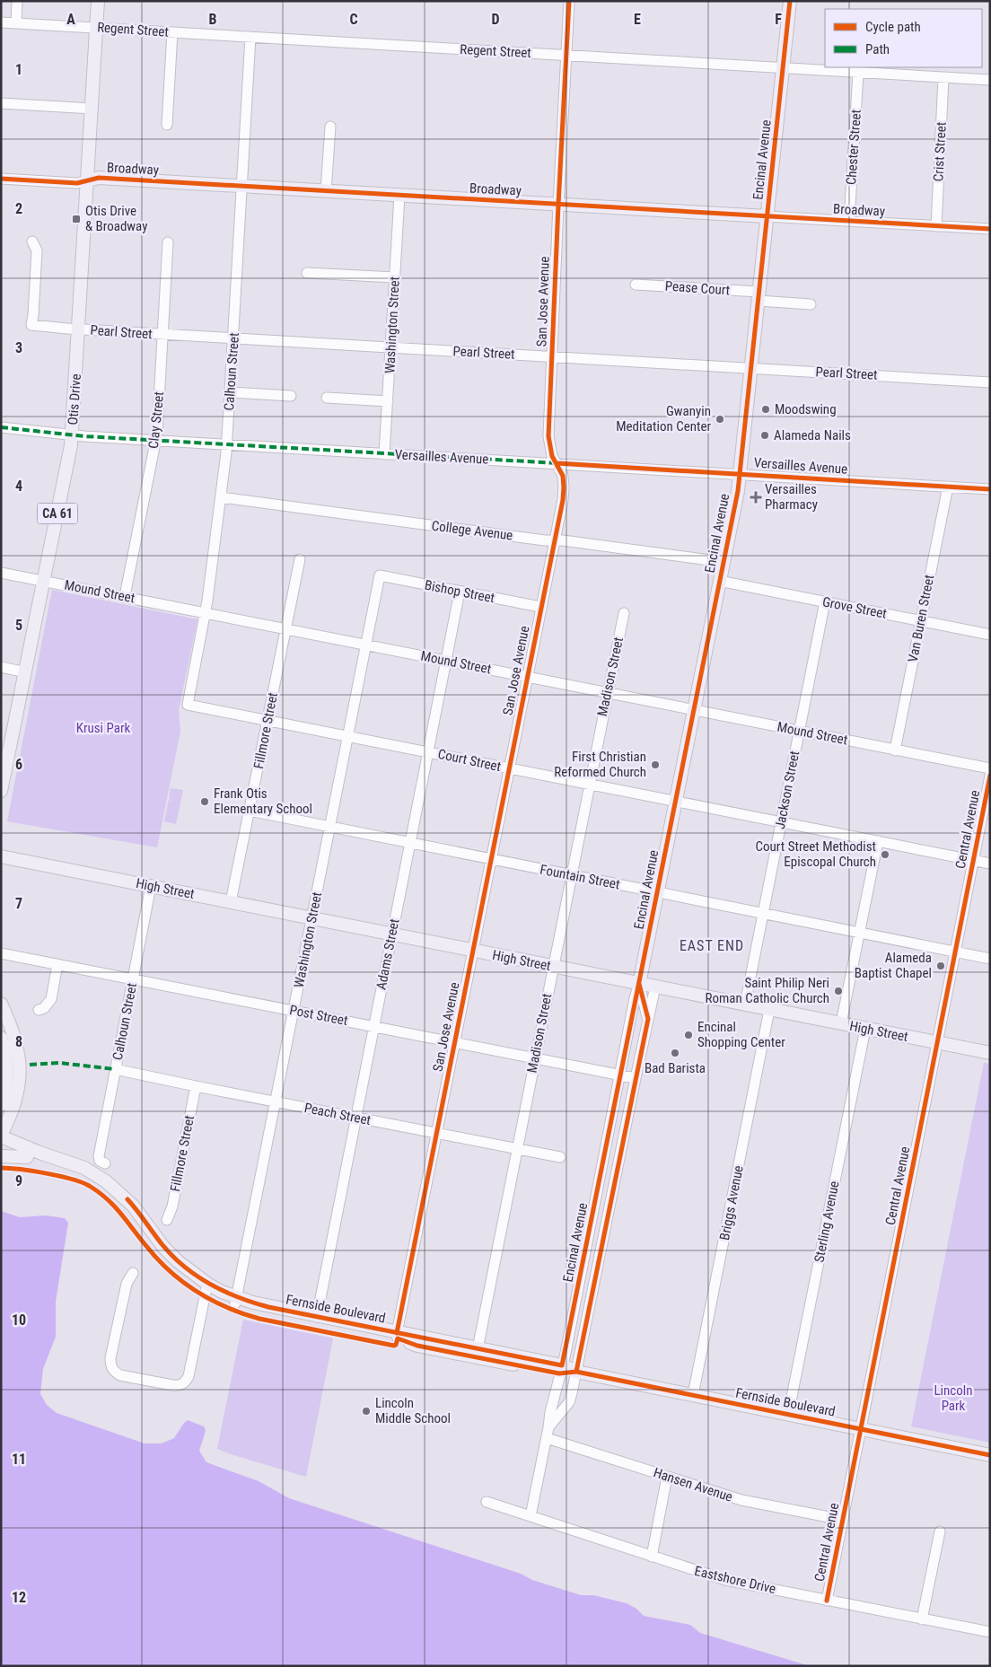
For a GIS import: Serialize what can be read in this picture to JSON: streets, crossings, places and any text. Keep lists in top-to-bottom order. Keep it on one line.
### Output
{"streets":{"main road":["Encinal Avenue","Broadway","Otis Drive","CA 61","High Street","Fernside Boulevard"],"street":["Regent Street","Chester Street","Crist Street","Pease Court","San Jose Avenue","Washington Street","Pearl Street","Calhoun Street","Clay Street","Versailles Avenue","College Avenue","Mound Street","Bishop Street","Grove Street","Van Buren Street","Madison Street","Fillmore Street","Court Street","Jackson Street","Central Avenue","Fountain Street","Adams Street","Post Street","Peach Street","Briggs Avenue","Sterling Avenue","Hansen Avenue","Eastshore Drive"]},"crossings":[["Regent Street","Chester Street"],["Regent Street","Crist Street"],["Regent Street","Encinal Avenue"],["Regent Street","San Jose Avenue"],["Regent Street","Calhoun Street"],["Regent Street","Otis Drive"],["Chester Street","Broadway"],["Crist Street","Broadway"],["Encinal Avenue","Broadway"],["Encinal Avenue","Pease Court"],["Encinal Avenue","Pearl Street"],["Encinal Avenue","Versailles Avenue"],["Encinal Avenue","College Avenue"],["Encinal Avenue","Mound Street"],["Encinal Avenue","Grove Street"],["Encinal Avenue","Court Street"],["Encinal Avenue","Fountain Street"],["Encinal Avenue","High Street"],["Encinal Avenue","Post Street"],["Encinal Avenue","Fernside Boulevard"],["Encinal Avenue","Hansen Avenue"],["Encinal Avenue","Eastshore Drive"],["Broadway","San Jose Avenue"],["Broadway","Washington Street"],["Broadway","Calhoun Street"],["Broadway","Otis Drive"],["San Jose Avenue","Pearl Street"],["San Jose Avenue","Versailles Avenue"],["San Jose Avenue","College Avenue"],["San Jose Avenue","Mound Street"],["San Jose Avenue","Bishop Street"],["San Jose Avenue","Court Street"],["San Jose Avenue","Fountain Street"],["San Jose Avenue","High Street"],["San Jose Avenue","Post Street"],["San Jose Avenue","Peach Street"],["San Jose Avenue","Fernside Boulevard"],["Washington Street","Pearl Street"],["Washington Street","Versailles Avenue"],["Washington Street","Mound Street"],["Washington Street","Bishop Street"],["Washington Street","Court Street"],["Washington Street","Fountain Street"],["Washington Street","High Street"],["Washington Street","Post Street"],["Washington Street","Peach Street"],["Washington Street","Fernside Boulevard"],["Pearl Street","Calhoun Street"],["Pearl Street","Otis Drive"],["Pearl Street","Clay Street"],["Calhoun Street","Versailles Avenue"],["Calhoun Street","College Avenue"],["Calhoun Street","Mound Street"],["Calhoun Street","Court Street"],["Calhoun Street","High Street"],["Calhoun Street","Post Street"],["Calhoun Street","Peach Street"],["Otis Drive","Versailles Avenue"],["Otis Drive","Mound Street"],["Clay Street","Versailles Avenue"],["Clay Street","Mound Street"],["Versailles Avenue","Van Buren Street"],["Mound Street","Van Buren Street"],["Mound Street","Madison Street"],["Mound Street","Fillmore Street"],["Mound Street","Jackson Street"],["Mound Street","Adams Street"],["Bishop Street","Adams Street"],["Grove Street","Van Buren Street"],["Grove Street","Jackson Street"],["Madison Street","Court Street"],["Madison Street","Fountain Street"],["Madison Street","High Street"],["Madison Street","Post Street"],["Madison Street","Peach Street"],["Madison Street","Fernside Boulevard"],["Fillmore Street","Court Street"],["Fillmore Street","Fountain Street"],["Fillmore Street","High Street"],["Fillmore Street","Peach Street"],["Court Street","Jackson Street"],["Court Street","Central Avenue"],["Court Street","Adams Street"],["Jackson Street","Fountain Street"],["Jackson Street","High Street"],["Central Avenue","Fountain Street"],["Central Avenue","High Street"],["Central Avenue","Fernside Boulevard"],["Central Avenue","Hansen Avenue"],["Central Avenue","Eastshore Drive"],["Fountain Street","Adams Street"],["High Street","Adams Street"],["High Street","Briggs Avenue"],["High Street","Sterling Avenue"],["Adams Street","Post Street"],["Adams Street","Peach Street"],["Adams Street","Fernside Boulevard"],["Briggs Avenue","Fernside Boulevard"],["Sterling Avenue","Fernside Boulevard"]],"districts":["EAST END"],"parks":["Krusi Park","Lincoln Park"],"places":{"transit":["Otis Drive & Broadway"],"other":["Moodswing","Gwanyin Meditation Center","Alameda Nails","First Christian Reformed Church","Frank Otis Elementary School","Court Street Methodist Episcopal Church","Alameda Baptist Chapel","Saint Philip Neri Roman Catholic Church","Encinal Shopping Center","Bad Barista","Lincoln Middle School"],"health":["Versailles Pharmacy"]},"legend":["Cycle path","Path"],"grid":{"columns":["A","B","C","D","E","F"],"rows":["1","2","3","4","5","6","7","8","9","10","11","12"]}}
